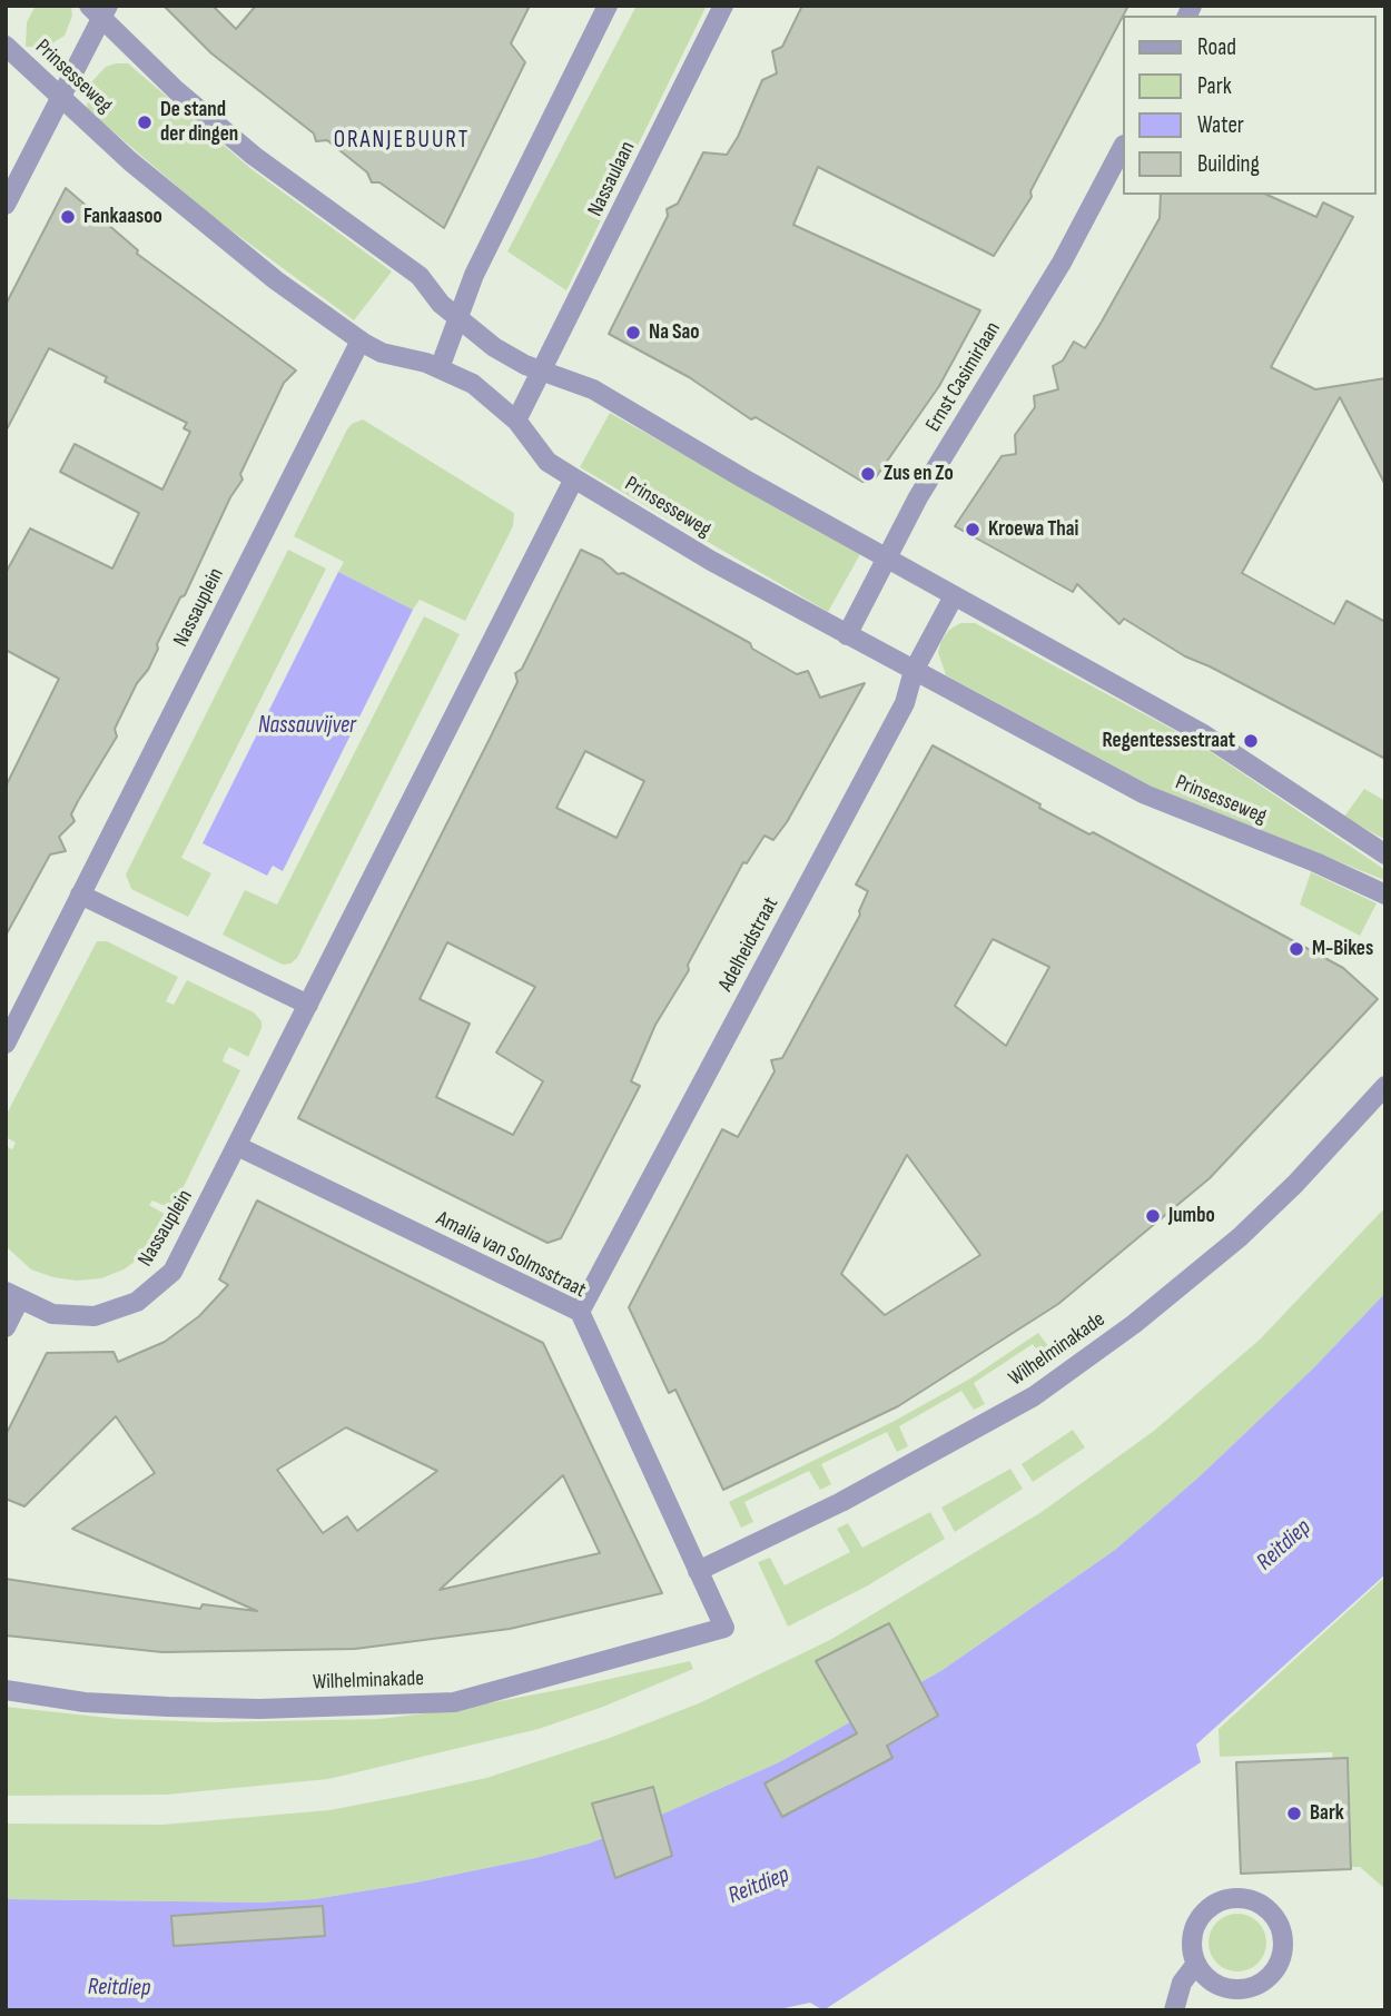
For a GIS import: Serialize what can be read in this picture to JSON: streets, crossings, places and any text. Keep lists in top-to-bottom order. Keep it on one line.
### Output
{"streets":{"street":["Prinsesseweg","Nassaulaan","Ernst Casimirlaan","Nassauplein","Adelheidstraat","Amalia van Solmsstraat","Wilhelminakade"]},"crossings":[["Prinsesseweg","Nassaulaan"],["Prinsesseweg","Ernst Casimirlaan"],["Prinsesseweg","Nassauplein"],["Prinsesseweg","Adelheidstraat"],["Nassauplein","Amalia van Solmsstraat"],["Adelheidstraat","Amalia van Solmsstraat"],["Amalia van Solmsstraat","Wilhelminakade"]],"districts":["ORANJEBUURT"],"water":["Nassauvijver","Reitdiep"],"places":["De stand der dingen","Fankaasoo","Na Sao","Zus en Zo","Kroewa Thai","Regentessestraat","M-Bikes","Jumbo","Bark"],"legend":["Road","Park","Water","Building"]}
